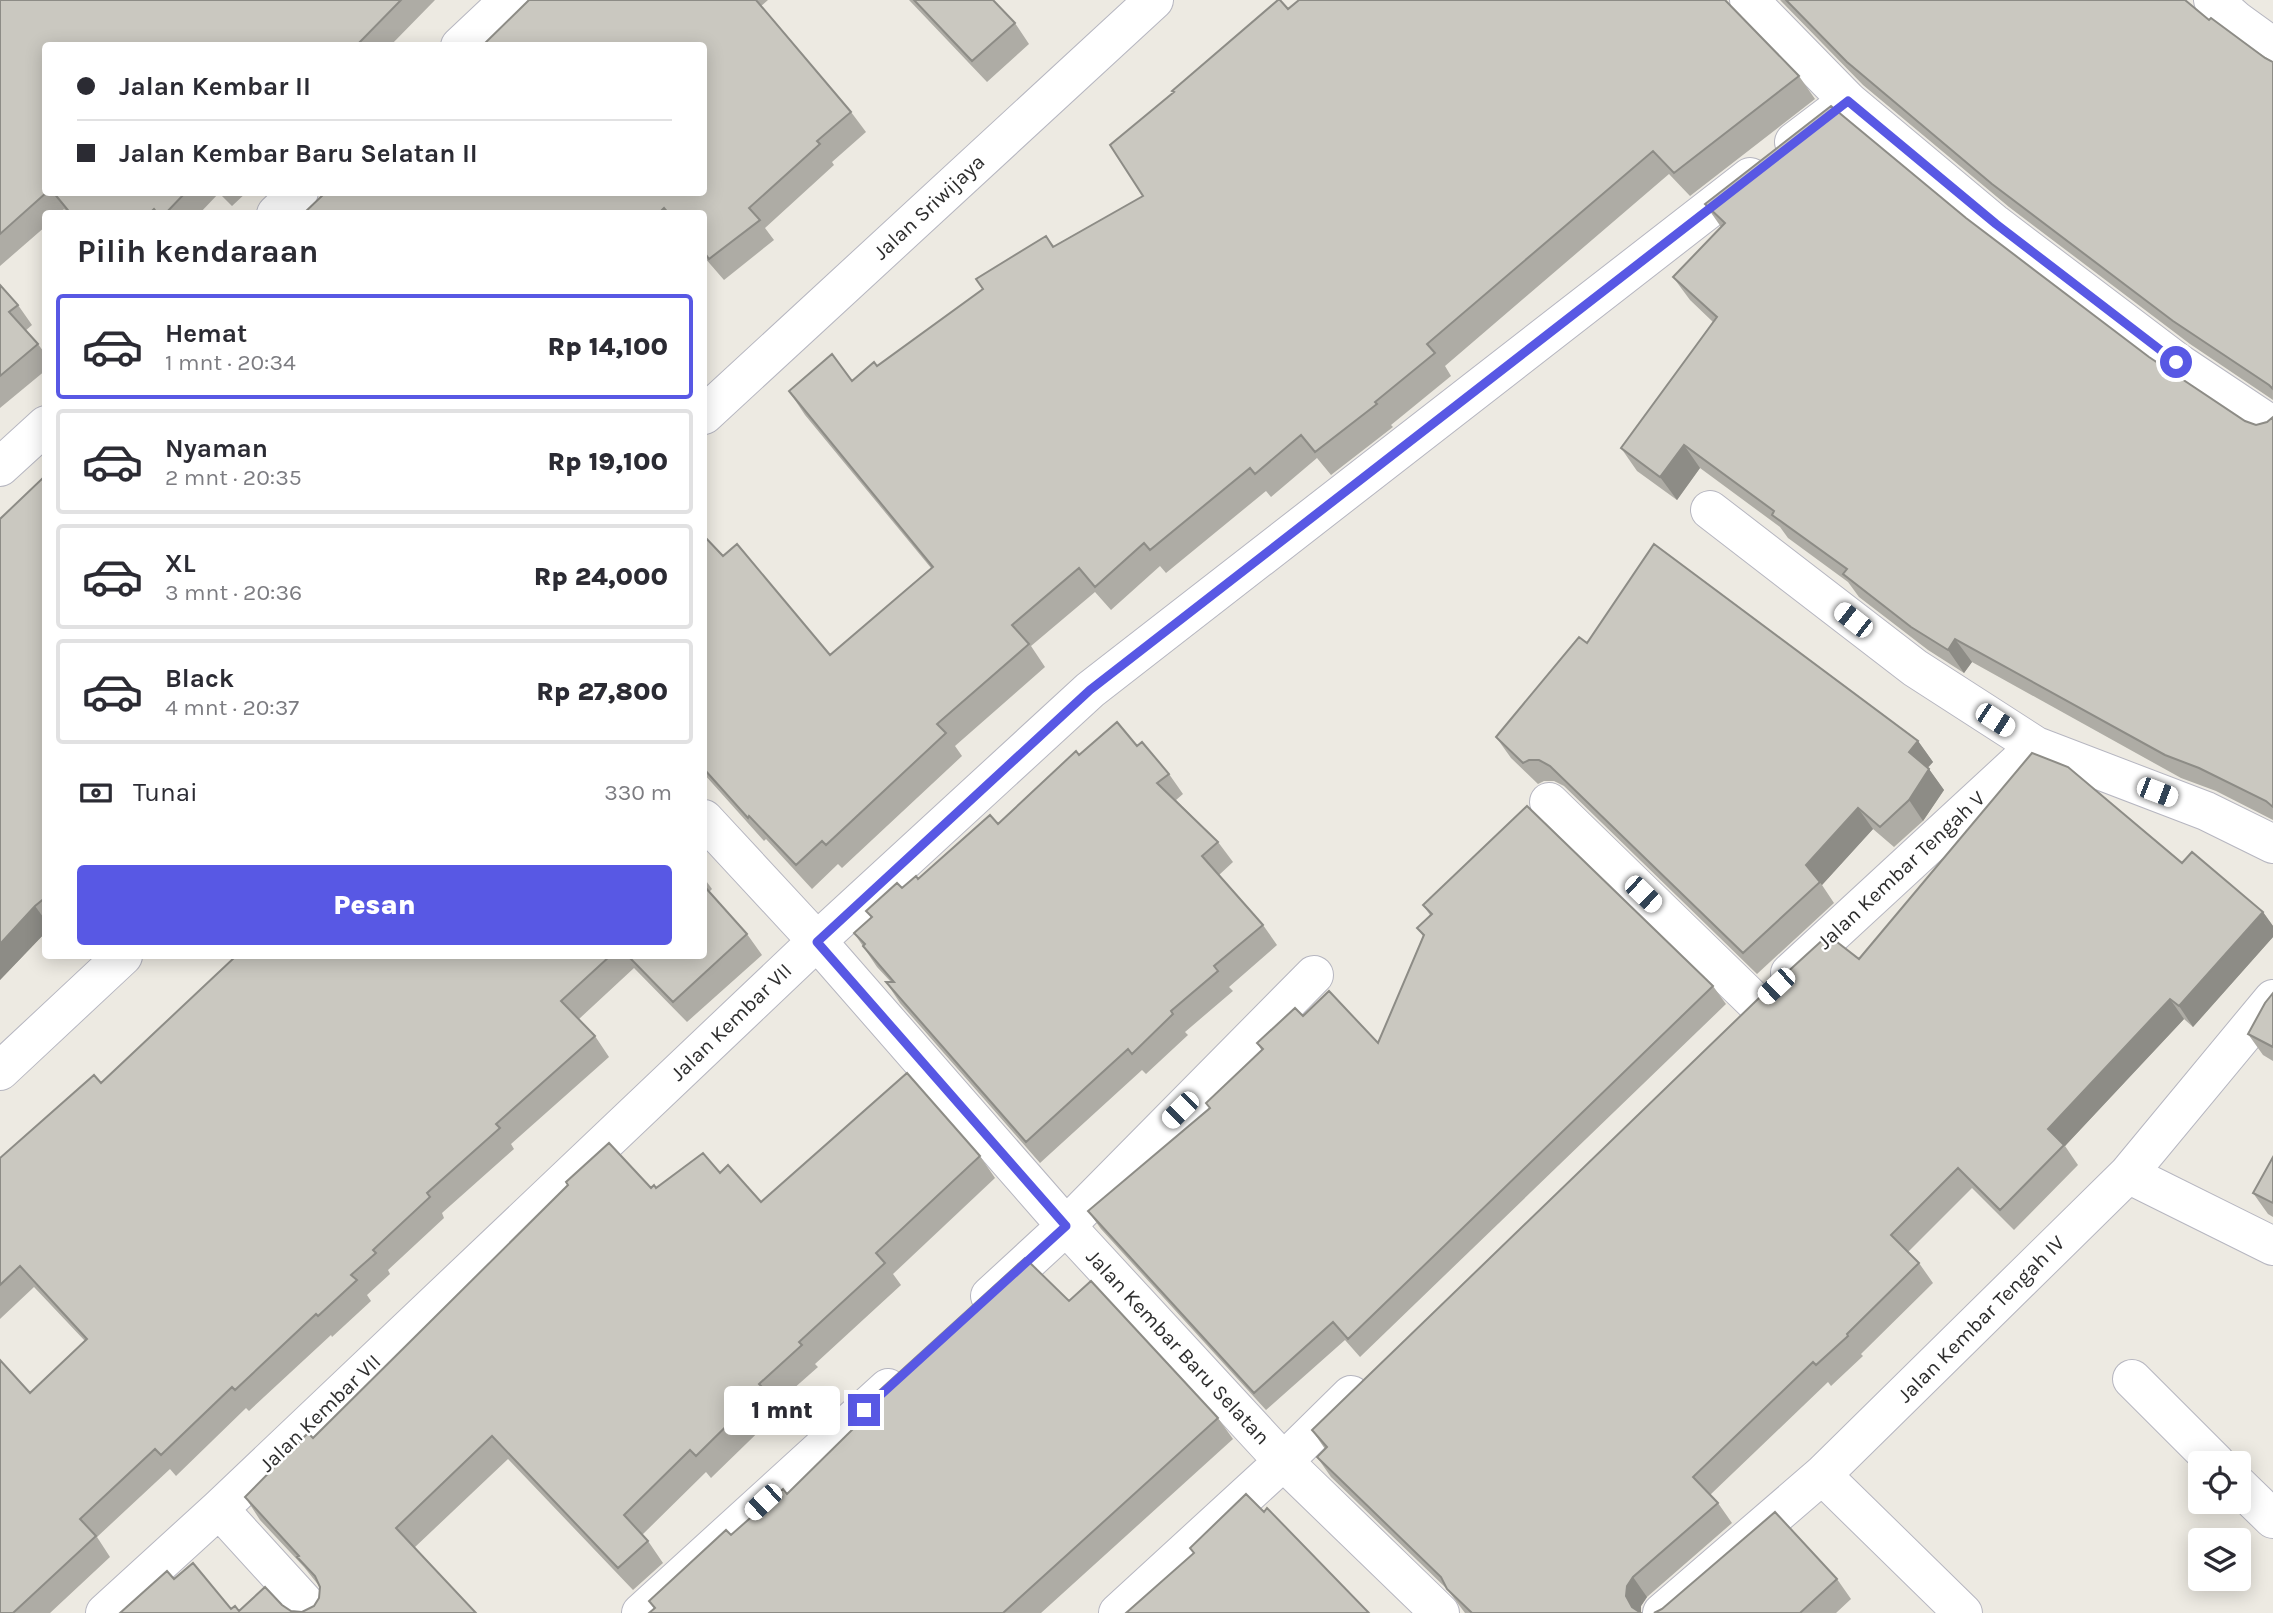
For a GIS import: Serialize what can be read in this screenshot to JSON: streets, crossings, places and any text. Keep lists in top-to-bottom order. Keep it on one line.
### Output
{"streets":{"street":["Jalan Sriwijaya","Jalan Kembar Tengah V","Jalan Kembar VII","Jalan Kembar Tengah IV","Jalan Kembar Baru Selatan"]},"crossings":[["Jalan Kembar VII","Jalan Kembar Baru Selatan"]],"page":{"banner":["Jalan Kembar II","Jalan Kembar Baru Selatan II"],"heading":"Pilih kendaraan","list":[{"name":"Hemat","note":"1 mnt · 20:34","value":"Rp 14,100"},{"name":"Nyaman","note":"2 mnt · 20:35","value":"Rp 19,100"},{"name":"XL","note":"3 mnt · 20:36","value":"Rp 24,000"},{"name":"Black","note":"4 mnt · 20:37","value":"Rp 27,800"}],"pay":["Tunai","330 m"],"buttons":"Pesan","bubble":"1 mnt"}}
